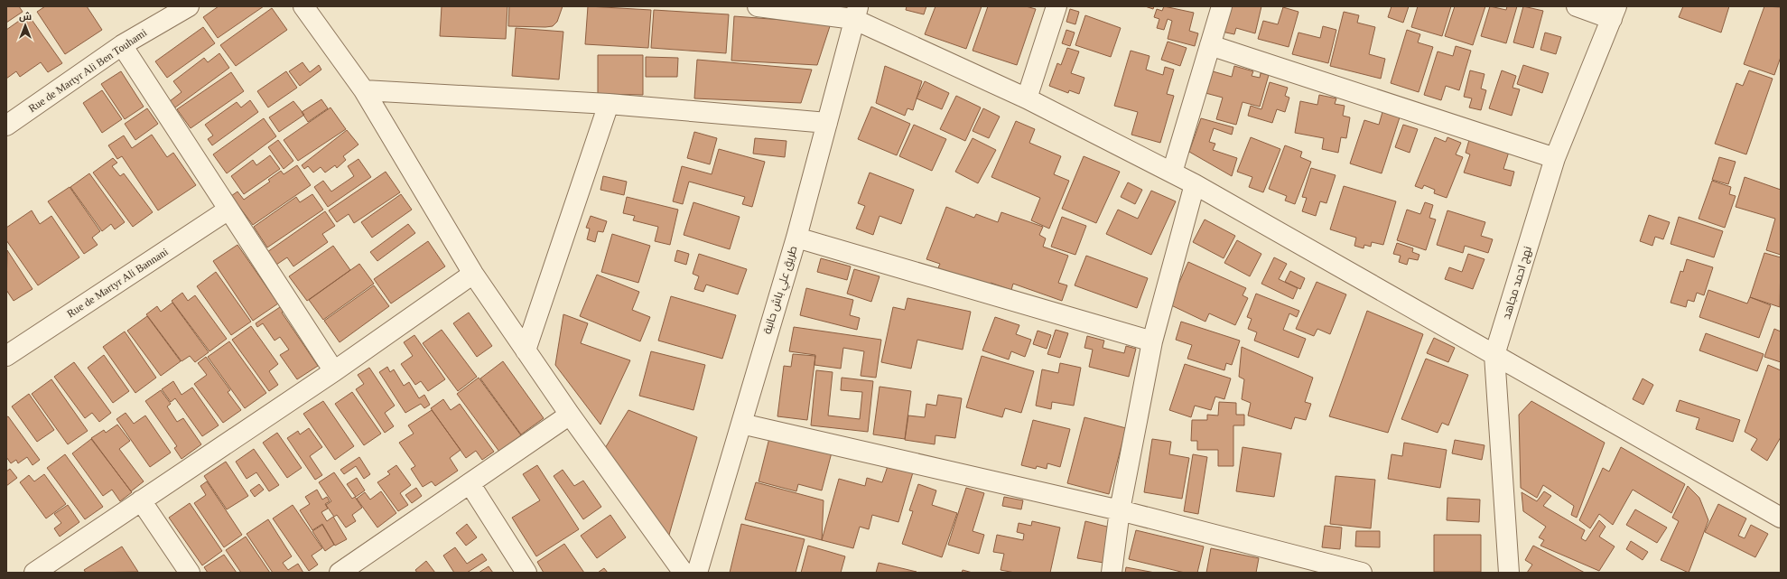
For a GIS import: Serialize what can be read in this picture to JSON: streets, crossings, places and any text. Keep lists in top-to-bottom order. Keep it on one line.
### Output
{"streets":{"street":["Rue de Martyr Ali Ben Touhami","Rue de Martyr Ali Bannani","نهج احمد مجاهد","طريق علي باش حانبة"]},"north":"top"}
